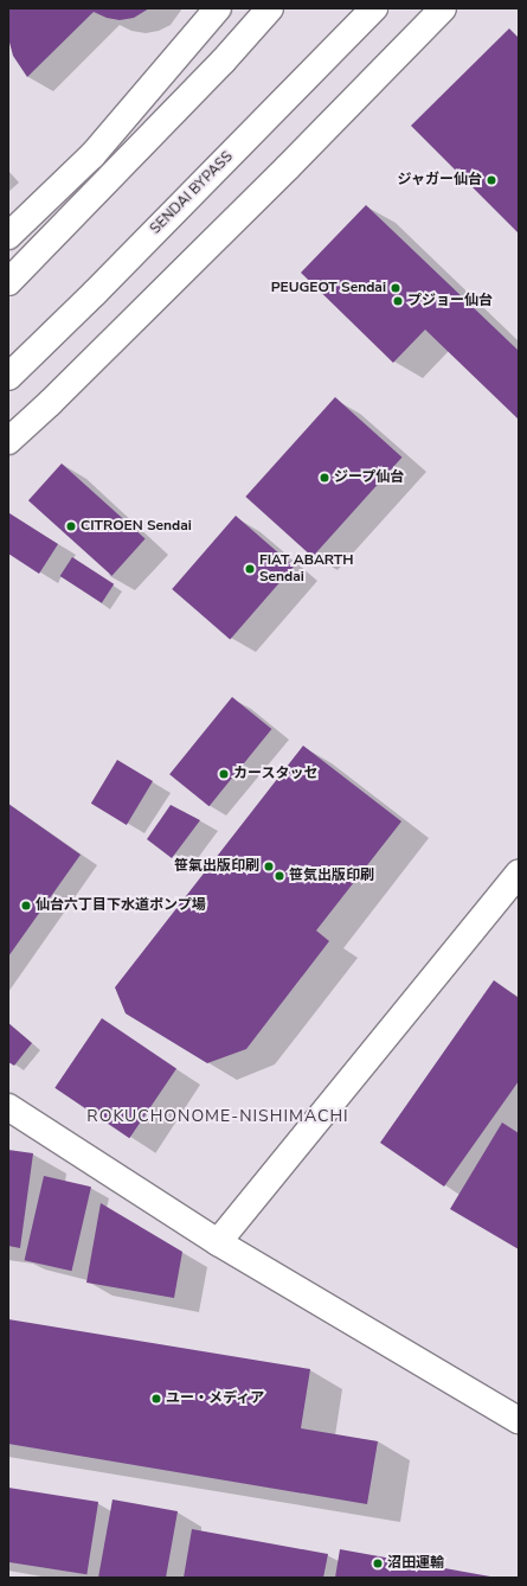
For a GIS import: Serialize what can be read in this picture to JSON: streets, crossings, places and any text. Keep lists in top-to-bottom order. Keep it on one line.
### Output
{"streets":{"main road":["SENDAI BYPASS"]},"districts":["ROKUCHONOME-NISHIMACHI"],"places":["ジャガー仙台","PEUGEOT Sendai","プジョー仙台","ジープ仙台","CITROEN Sendai","FIAT ABARTH Sendai","カースタッセ","笹氣出版印刷","笹気出版印刷","仙台六丁目下水道ポンプ場","ユー・メディア","沼田運輸"]}
